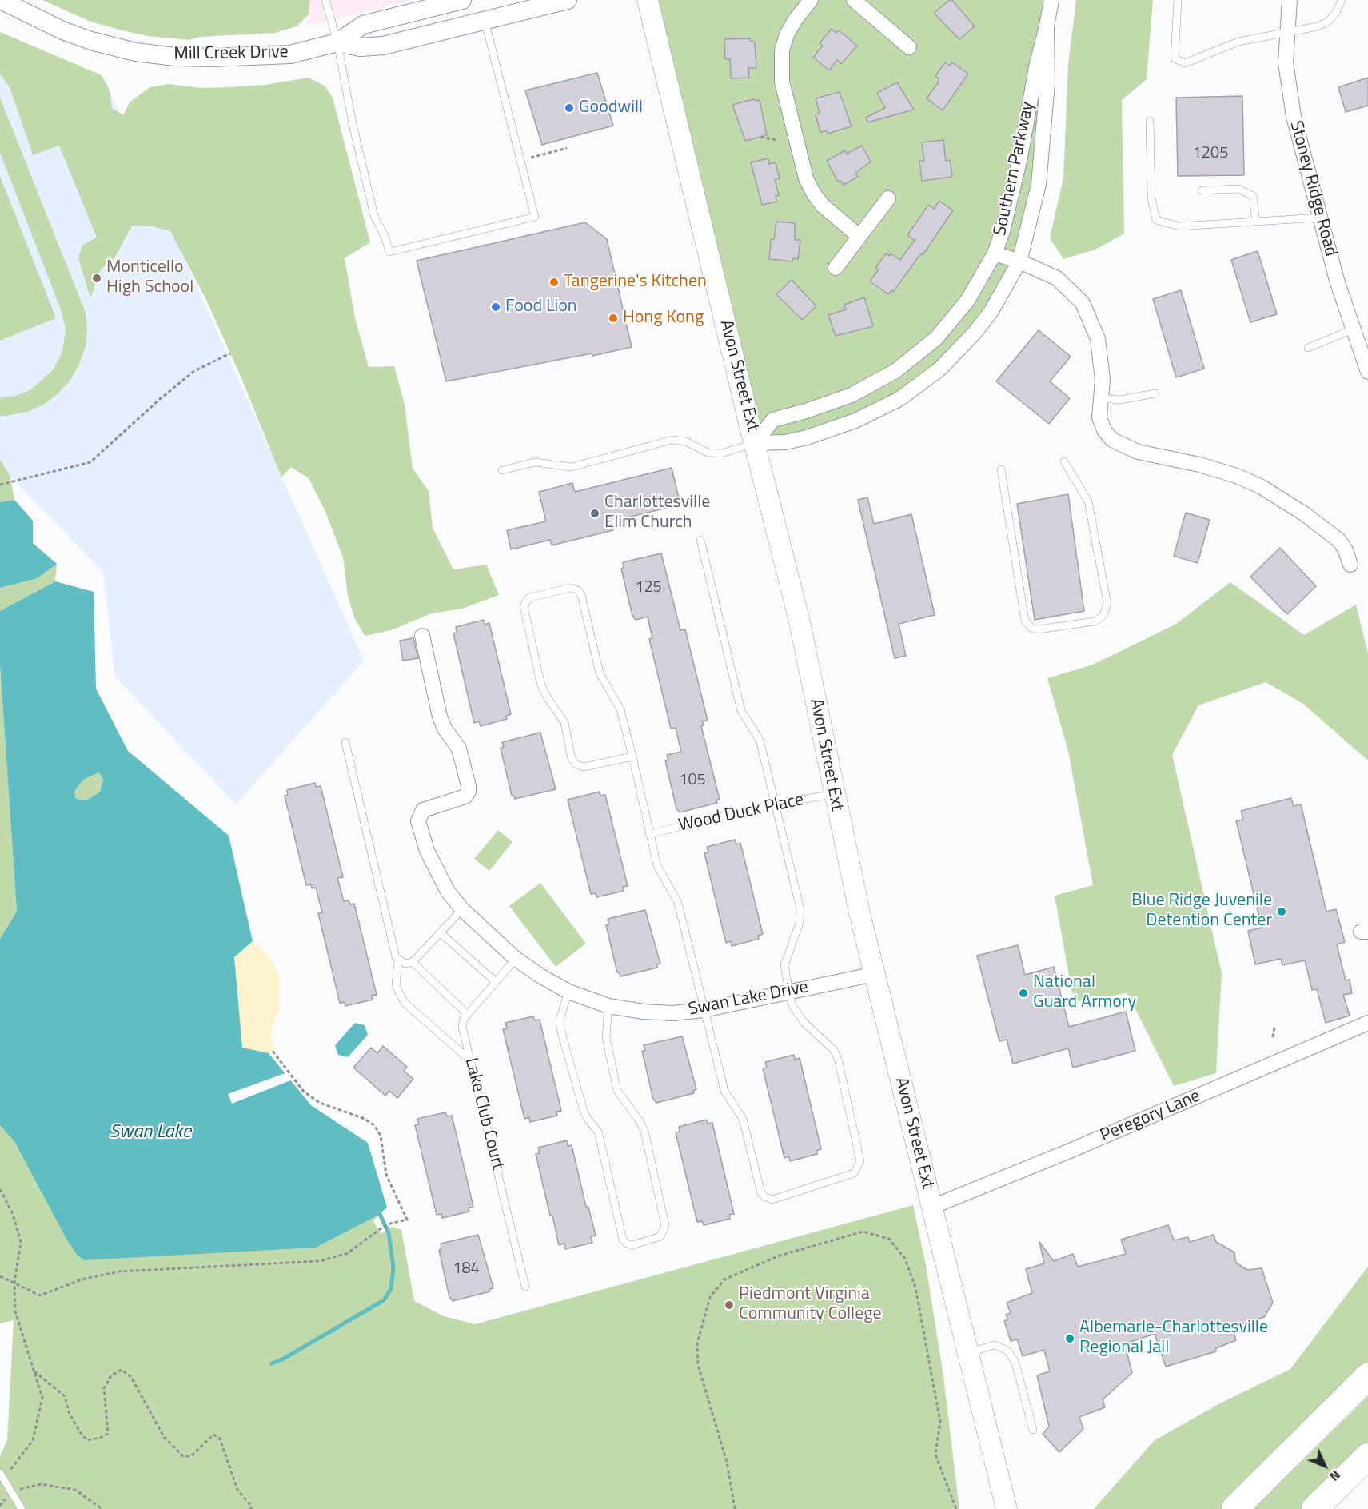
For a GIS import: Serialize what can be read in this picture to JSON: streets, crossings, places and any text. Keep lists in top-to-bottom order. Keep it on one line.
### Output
{"streets":{"main road":["Avon Street Ext"],"street":["Mill Creek Drive","Southern Parkway","Stoney Ridge Road","Swan Lake Drive","Peregory Lane"],"lane":["Wood Duck Place","Lake Club Court"]},"crossings":[["Southern Parkway","Avon Street Ext"],["Avon Street Ext","Wood Duck Place"],["Avon Street Ext","Swan Lake Drive"],["Avon Street Ext","Peregory Lane"]],"water":["Swan Lake"],"places":["Goodwill","Monticello High School","Tangerine's Kitchen","Food Lion","Hong Kong","Charlottesville Elim Church","Blue Ridge Juvenile Detention Center","National Guard Armory","Piedmont Virginia Community College","Albemarle-Charlottesville Regional Jail"],"house_numbers":["1205","125","105","184"],"north":"bottom right"}
